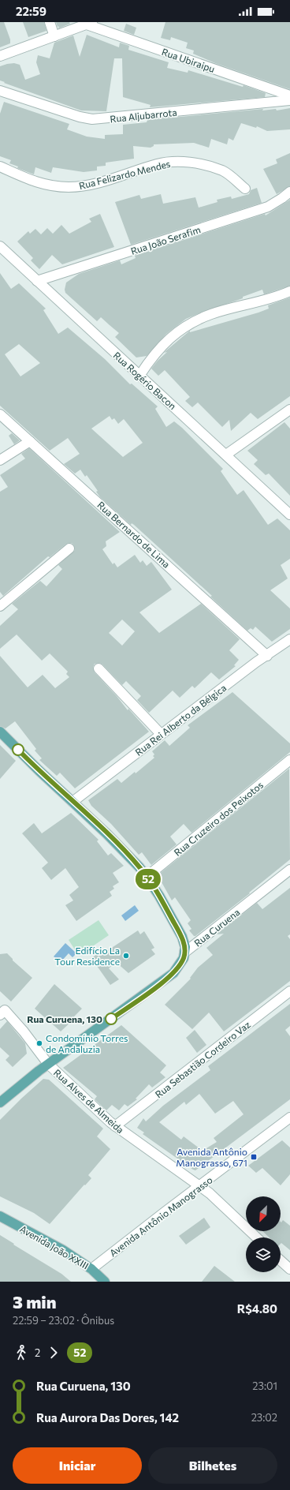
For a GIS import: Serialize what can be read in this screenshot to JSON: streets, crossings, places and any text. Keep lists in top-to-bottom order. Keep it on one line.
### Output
{"streets":{"main road":["Rua Curuena","Avenida João XXIII"],"street":["Rua Ubiraipu","Rua Aljubarrota","Rua Felizardo Mendes","Rua João Serafim","Rua Rogério Bacon","Rua Bernardo de Lima","Rua Rei Alberto da Bélgica","Rua Cruzeiro dos Peixotos","Rua Sebastião Cordeiro Vaz","Rua Alves de Almeida","Avenida Antônio Manograsso"]},"crossings":[["Rua João Serafim","Rua Rogério Bacon"],["Rua Bernardo de Lima","Rua Rei Alberto da Bélgica"],["Rua Curuena","Rua Alves de Almeida"],["Rua Sebastião Cordeiro Vaz","Rua Alves de Almeida"],["Rua Alves de Almeida","Avenida Antônio Manograsso"],["Avenida Antônio Manograsso","Avenida João XXIII"]],"places":{"other":["Edifício La Tour Residence","Rua Curuena, 130","Condomínio Torres de Andaluzia"],"transit":["Avenida Antônio Manograsso, 671"]},"lines":["bus line 52"],"north":"bottom left","page":{"status":"22:59","on_map":"52","heading":["3 min","22:59 – 23:02 · Ônibus","R$4.80"],"legs":["2","52"],"list":[{"name":"Rua Curuena, 130","value":"23:01"},{"name":"Rua Aurora Das Dores, 142","value":"23:02"}],"buttons":["Iniciar","Bilhetes"]}}
